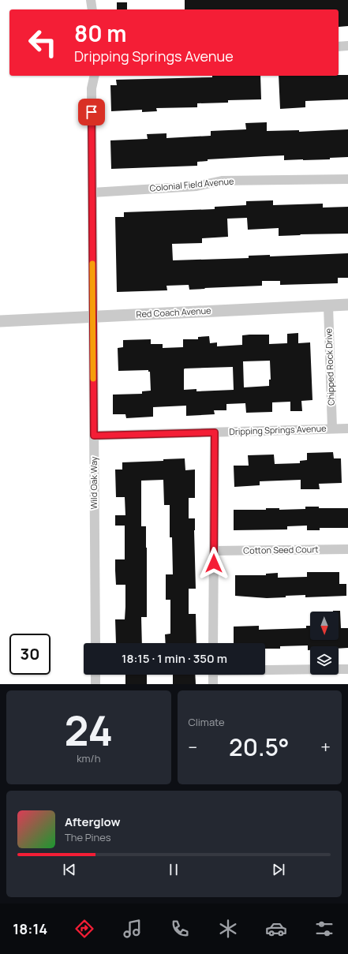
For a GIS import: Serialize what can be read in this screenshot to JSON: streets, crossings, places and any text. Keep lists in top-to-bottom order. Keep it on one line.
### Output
{"streets":{"street":["Colonial Field Avenue","Red Coach Avenue","Chipped Rock Drive","Dripping Springs Avenue","Wild Oak Way","Cotton Seed Court"]},"crossings":[["Colonial Field Avenue","Wild Oak Way"],["Red Coach Avenue","Chipped Rock Drive"],["Red Coach Avenue","Wild Oak Way"],["Chipped Rock Drive","Dripping Springs Avenue"],["Dripping Springs Avenue","Wild Oak Way"]],"north":"bottom","page":{"turn":["80 m","Dripping Springs Avenue"],"limit":"30","trip":"18:15 · 1 min · 350 m","tile":[["24","km/h"],"Climate"],"heat":["−","20.5°","+"],"song":["Afterglow","The Pines"],"tabs":"18:14"}}
